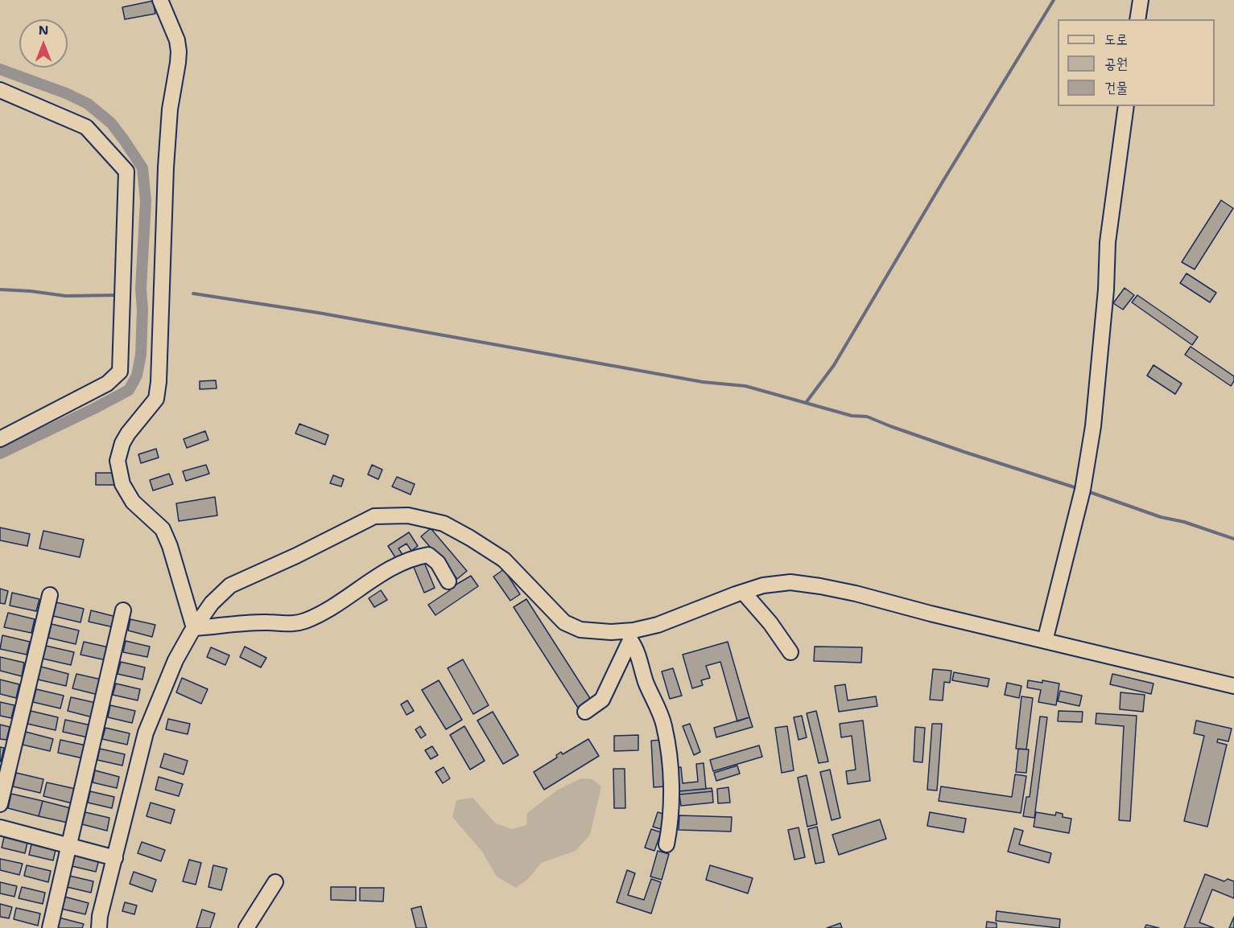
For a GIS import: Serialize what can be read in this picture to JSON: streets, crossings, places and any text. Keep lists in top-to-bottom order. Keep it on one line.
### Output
{"legend":["도로","공원","건물"],"north":"top"}
